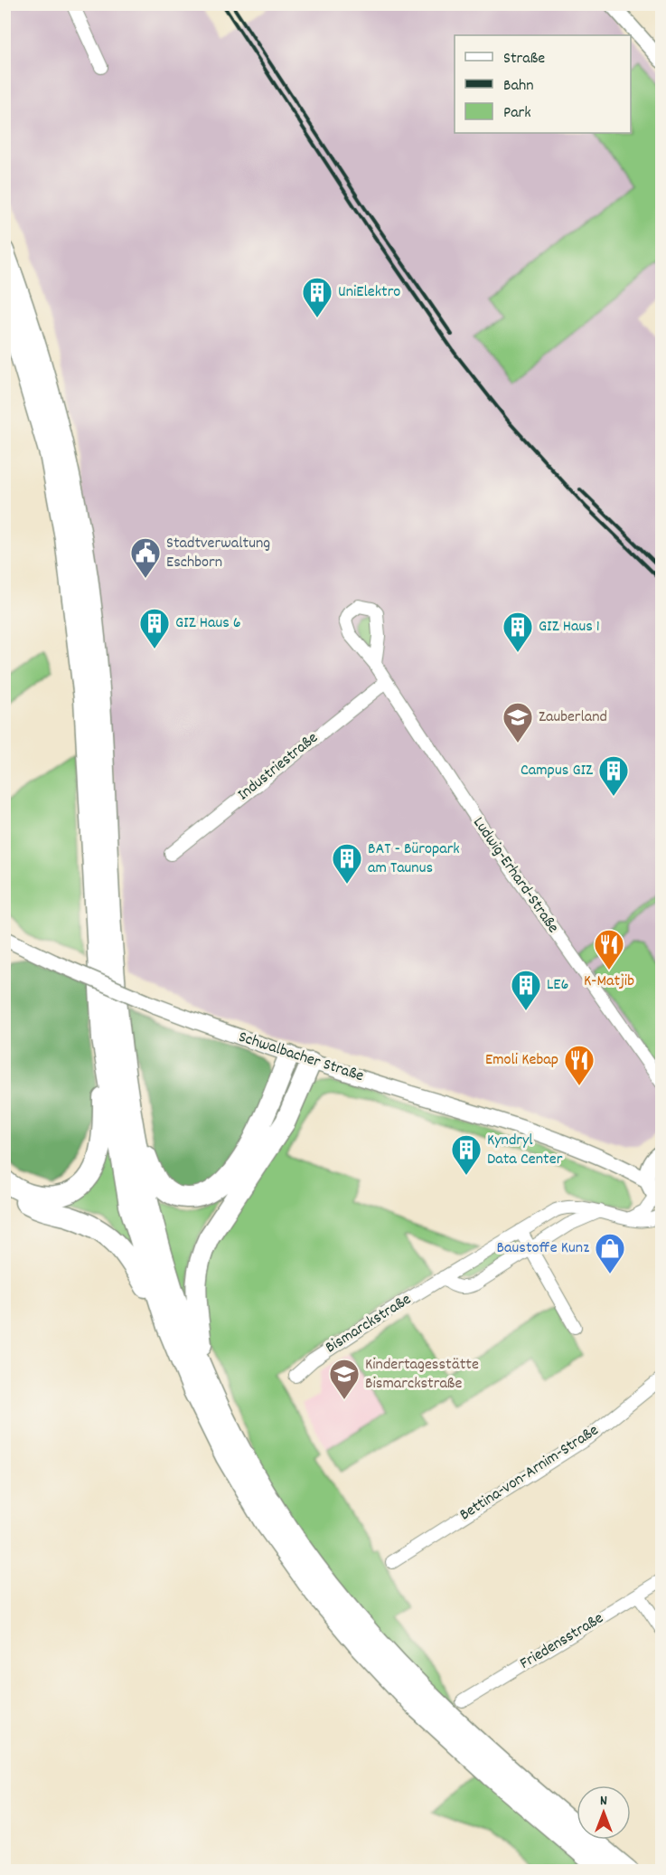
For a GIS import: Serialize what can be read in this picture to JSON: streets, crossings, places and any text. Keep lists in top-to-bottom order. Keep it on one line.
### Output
{"streets":{"street":["Industriestraße","Ludwig-Erhard-Straße","Schwalbacher Straße","Bismarckstraße","Bettina-von-Arnim-Straße","Friedensstraße"]},"crossings":[["Industriestraße","Ludwig-Erhard-Straße"]],"places":{"building":["UniElektro","GIZ Haus 6","GIZ Haus 1","Campus GIZ","BAT - Büropark am Taunus","LE6","Kyndryl Data Center"],"public building":["Stadtverwaltung Eschborn"],"school or university":["Zauberland","Kindertagesstätte Bismarckstraße"],"restaurant":["K-Matjib","Emoli Kebap"],"shop":["Baustoffe Kunz"]},"legend":["Straße","Bahn","Park"],"north":"top"}
